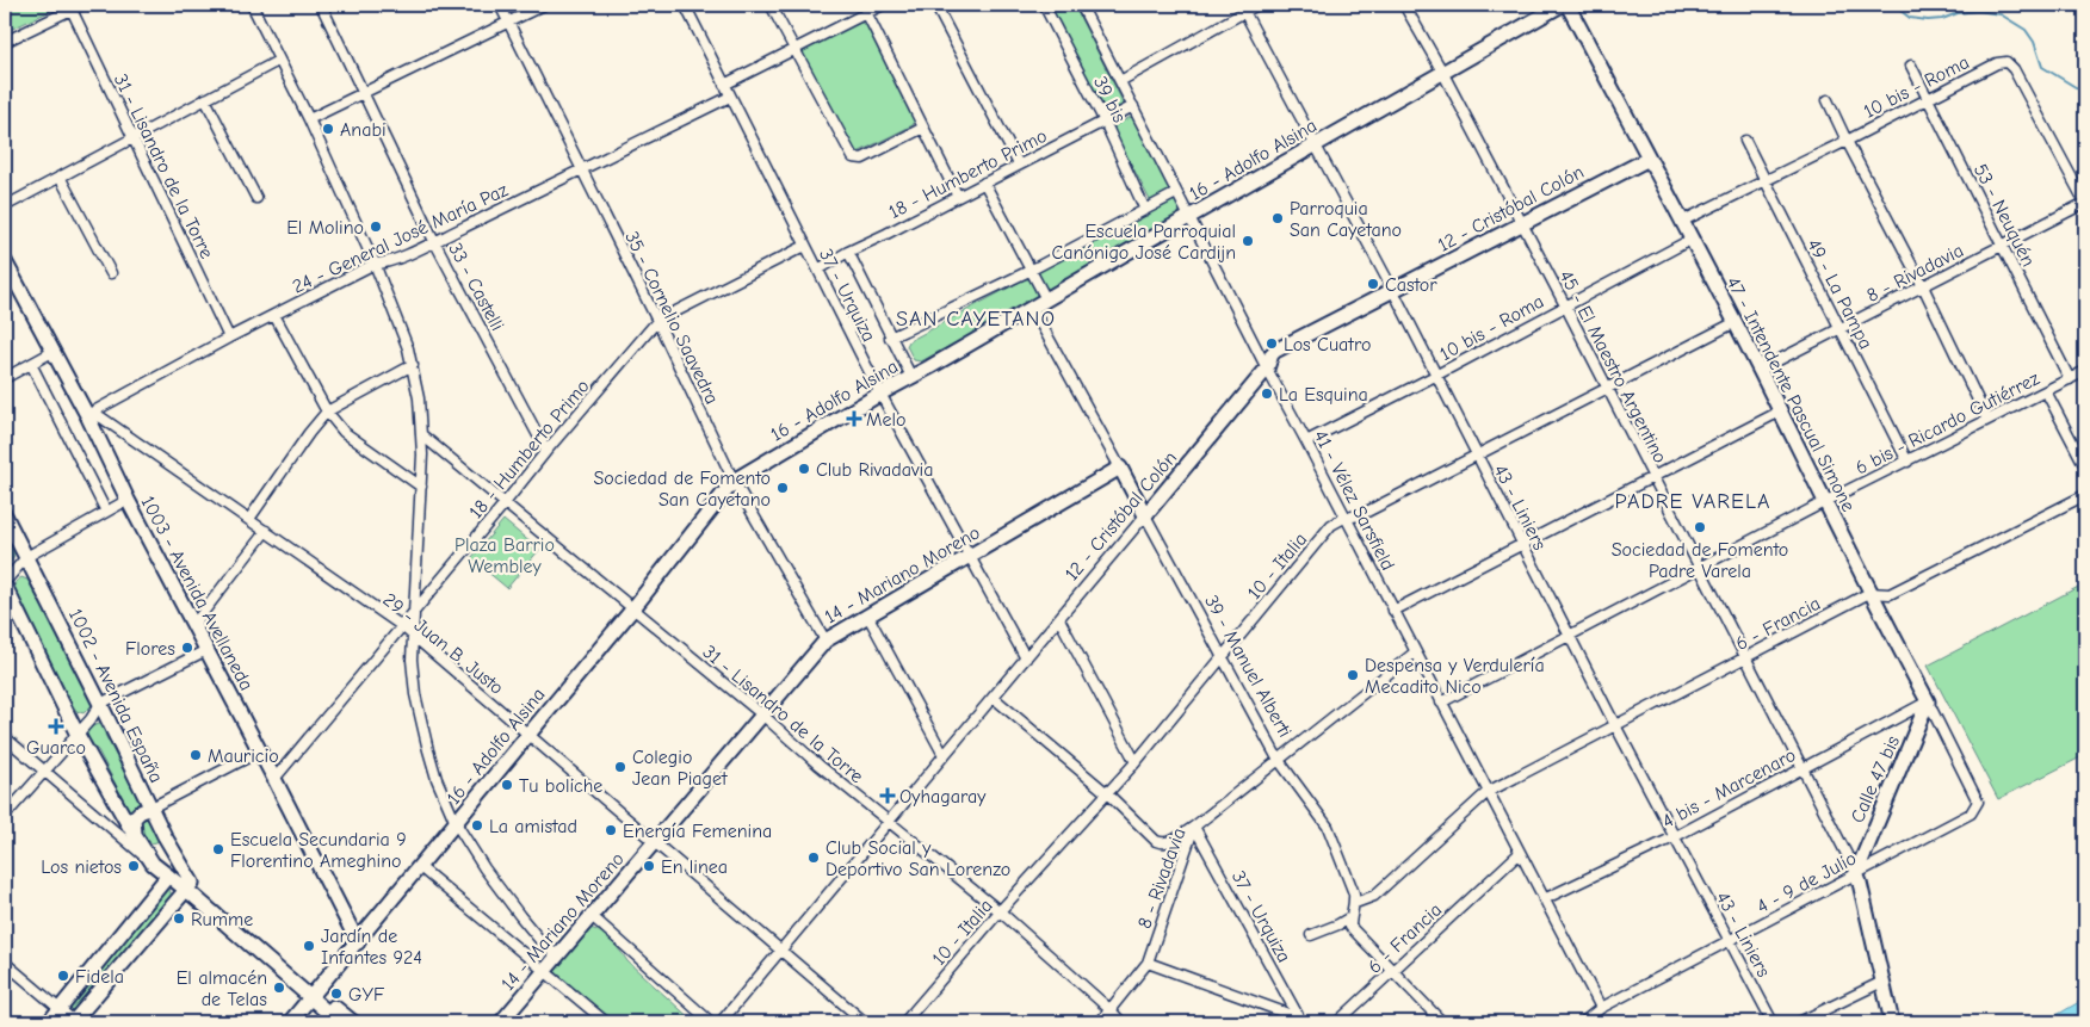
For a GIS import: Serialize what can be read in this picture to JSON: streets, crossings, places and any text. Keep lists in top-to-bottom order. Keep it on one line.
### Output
{"streets":{"street":["10 bis - Roma","39 bis","16 - Adolfo Alsina","31 - Lisandro de la Torre","18 - Humberto Primo","12 - Cristóbal Colón","53 - Neuquén","24 - General José María Paz","8 - Rivadavia","33 - Castelli","49 - La Pampa","37 - Urquiza","35 - Cornelio Saavedra","45 - El Maestro Argentino","47 - Intendente Pascual Simone","6 bis - Ricardo Gutiérrez","41 - Vélez Sarsfield","43 - Liniers","10 - Italia","14 - Mariano Moreno","1003 - Avenida Avellaneda","6 - Francia","29 - Juan B. Justo","39 - Manuel Alberti","1002 - Avenida España","Calle 47 bis","4 bis - Marcenaro","4 - 9 de Julio"]},"crossings":[["10 bis - Roma","53 - Neuquén"],["10 bis - Roma","8 - Rivadavia"],["10 bis - Roma","49 - La Pampa"],["10 bis - Roma","45 - El Maestro Argentino"],["10 bis - Roma","47 - Intendente Pascual Simone"],["10 bis - Roma","41 - Vélez Sarsfield"],["10 bis - Roma","43 - Liniers"],["39 bis","18 - Humberto Primo"],["16 - Adolfo Alsina","31 - Lisandro de la Torre"],["16 - Adolfo Alsina","37 - Urquiza"],["16 - Adolfo Alsina","35 - Cornelio Saavedra"],["16 - Adolfo Alsina","45 - El Maestro Argentino"],["16 - Adolfo Alsina","41 - Vélez Sarsfield"],["16 - Adolfo Alsina","43 - Liniers"],["16 - Adolfo Alsina","1003 - Avenida Avellaneda"],["16 - Adolfo Alsina","29 - Juan B. Justo"],["16 - Adolfo Alsina","39 - Manuel Alberti"],["31 - Lisandro de la Torre","18 - Humberto Primo"],["31 - Lisandro de la Torre","12 - Cristóbal Colón"],["31 - Lisandro de la Torre","24 - General José María Paz"],["31 - Lisandro de la Torre","8 - Rivadavia"],["31 - Lisandro de la Torre","10 - Italia"],["31 - Lisandro de la Torre","14 - Mariano Moreno"],["18 - Humberto Primo","33 - Castelli"],["18 - Humberto Primo","37 - Urquiza"],["18 - Humberto Primo","35 - Cornelio Saavedra"],["18 - Humberto Primo","41 - Vélez Sarsfield"],["18 - Humberto Primo","1003 - Avenida Avellaneda"],["18 - Humberto Primo","29 - Juan B. Justo"],["12 - Cristóbal Colón","37 - Urquiza"],["12 - Cristóbal Colón","45 - El Maestro Argentino"],["12 - Cristóbal Colón","47 - Intendente Pascual Simone"],["12 - Cristóbal Colón","41 - Vélez Sarsfield"],["12 - Cristóbal Colón","43 - Liniers"],["12 - Cristóbal Colón","29 - Juan B. Justo"],["12 - Cristóbal Colón","39 - Manuel Alberti"],["53 - Neuquén","8 - Rivadavia"],["53 - Neuquén","6 bis - Ricardo Gutiérrez"],["24 - General José María Paz","33 - Castelli"],["24 - General José María Paz","37 - Urquiza"],["24 - General José María Paz","35 - Cornelio Saavedra"],["24 - General José María Paz","1003 - Avenida Avellaneda"],["24 - General José María Paz","29 - Juan B. Justo"],["8 - Rivadavia","49 - La Pampa"],["8 - Rivadavia","37 - Urquiza"],["8 - Rivadavia","47 - Intendente Pascual Simone"],["8 - Rivadavia","41 - Vélez Sarsfield"],["8 - Rivadavia","39 - Manuel Alberti"],["49 - La Pampa","6 bis - Ricardo Gutiérrez"],["37 - Urquiza","14 - Mariano Moreno"],["35 - Cornelio Saavedra","14 - Mariano Moreno"],["45 - El Maestro Argentino","6 bis - Ricardo Gutiérrez"],["45 - El Maestro Argentino","10 - Italia"],["45 - El Maestro Argentino","6 - Francia"],["45 - El Maestro Argentino","Calle 47 bis"],["45 - El Maestro Argentino","4 bis - Marcenaro"],["45 - El Maestro Argentino","4 - 9 de Julio"],["47 - Intendente Pascual Simone","6 bis - Ricardo Gutiérrez"],["47 - Intendente Pascual Simone","10 - Italia"],["47 - Intendente Pascual Simone","6 - Francia"],["47 - Intendente Pascual Simone","Calle 47 bis"],["47 - Intendente Pascual Simone","4 bis - Marcenaro"],["47 - Intendente Pascual Simone","4 - 9 de Julio"],["6 bis - Ricardo Gutiérrez","41 - Vélez Sarsfield"],["6 bis - Ricardo Gutiérrez","43 - Liniers"],["41 - Vélez Sarsfield","10 - Italia"],["41 - Vélez Sarsfield","6 - Francia"],["41 - Vélez Sarsfield","4 bis - Marcenaro"],["41 - Vélez Sarsfield","4 - 9 de Julio"],["43 - Liniers","10 - Italia"],["43 - Liniers","6 - Francia"],["43 - Liniers","4 bis - Marcenaro"],["43 - Liniers","4 - 9 de Julio"],["10 - Italia","39 - Manuel Alberti"],["14 - Mariano Moreno","29 - Juan B. Justo"],["14 - Mariano Moreno","39 - Manuel Alberti"],["1003 - Avenida Avellaneda","29 - Juan B. Justo"],["Calle 47 bis","4 bis - Marcenaro"],["Calle 47 bis","4 - 9 de Julio"]],"districts":["SAN CAYETANO","PADRE VARELA"],"parks":["Plaza Barrio Wembley"],"places":{"other":["Anabi","Parroquia San Cayetano","El Molino","Escuela Parroquial Canónigo José Cardijn","Castor","Los Cuatro","La Esquina","Club Rivadavia","Sociedad de Fomento San Cayetano","Sociedad de Fomento Padre Varela","Flores","Despensa y Verdulería Mecadito Nico","Mauricio","Colegio Jean Piaget","Tu boliche","La amistad","Energía Femenina","Escuela Secundaria 9 Florentino Ameghino","Club Social y Deportivo San Lorenzo","Los nietos","En linea","Rumme","Jardín de Infantes 924","Fidela","El almacén de Telas","GYF"],"health":["Melo","Guarco","Oyhagaray"]}}
